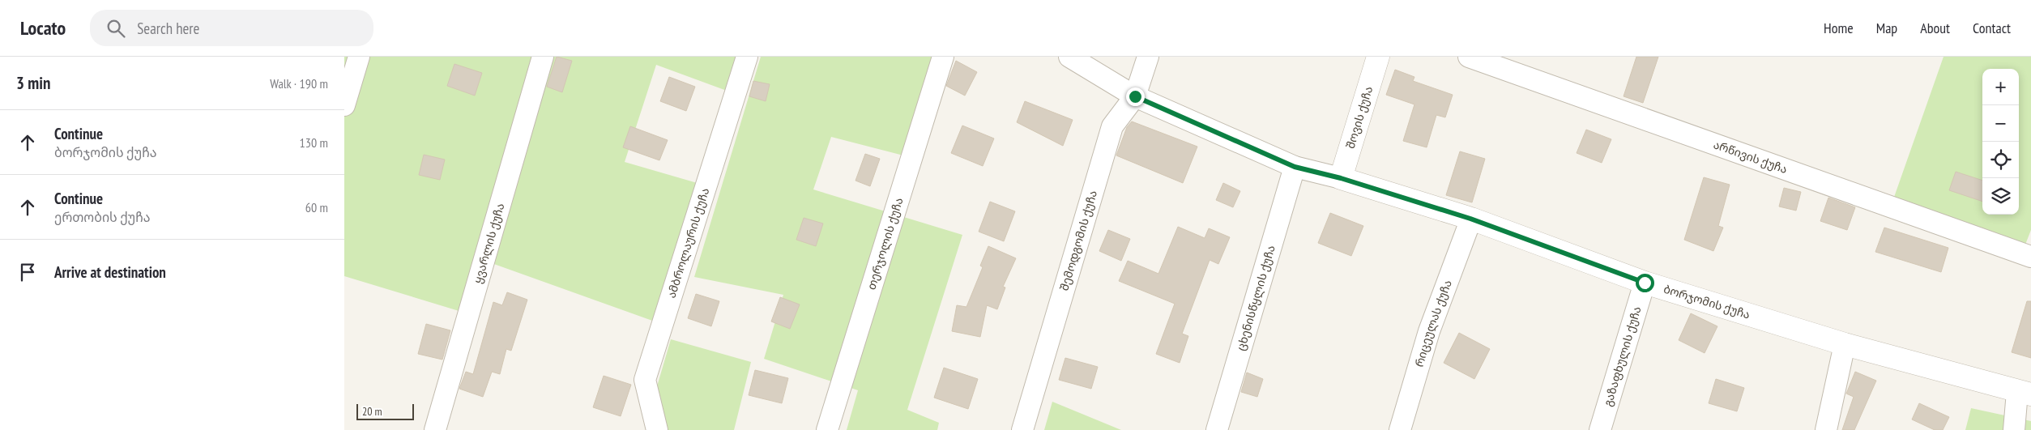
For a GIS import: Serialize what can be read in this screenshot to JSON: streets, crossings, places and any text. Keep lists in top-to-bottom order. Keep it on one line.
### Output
{"streets":{"street":["შოვის ქუჩა","არწივის ქუჩა","შემოდგომის ქუჩა","ყვარლის ქუჩა","ამბროლაურის ქუჩა","თერჯოლის ქუჩა","ცხენისწყლის ქუჩა","ბორჯომის ქუჩა","რიცეულას ქუჩა","გაზაფხულის ქუჩა"]},"crossings":[["შოვის ქუჩა","ბორჯომის ქუჩა"],["შემოდგომის ქუჩა","ბორჯომის ქუჩა"],["ცხენისწყლის ქუჩა","ბორჯომის ქუჩა"],["ბორჯომის ქუჩა","რიცეულას ქუჩა"],["ბორჯომის ქუჩა","გაზაფხულის ქუჩა"]],"scale_bar":"20 m","page":{"header":"Locato","search":"Search here","nav":["Home","Map","About","Contact"],"heading":["3 min","Walk · 190 m"],"map_buttons":["+","−"],"list":[["Continue","ბორჯომის ქუჩა","130 m"],["Continue","ერთობის ქუჩა","60 m"],"Arrive at destination"],"scale":"20 m"}}
